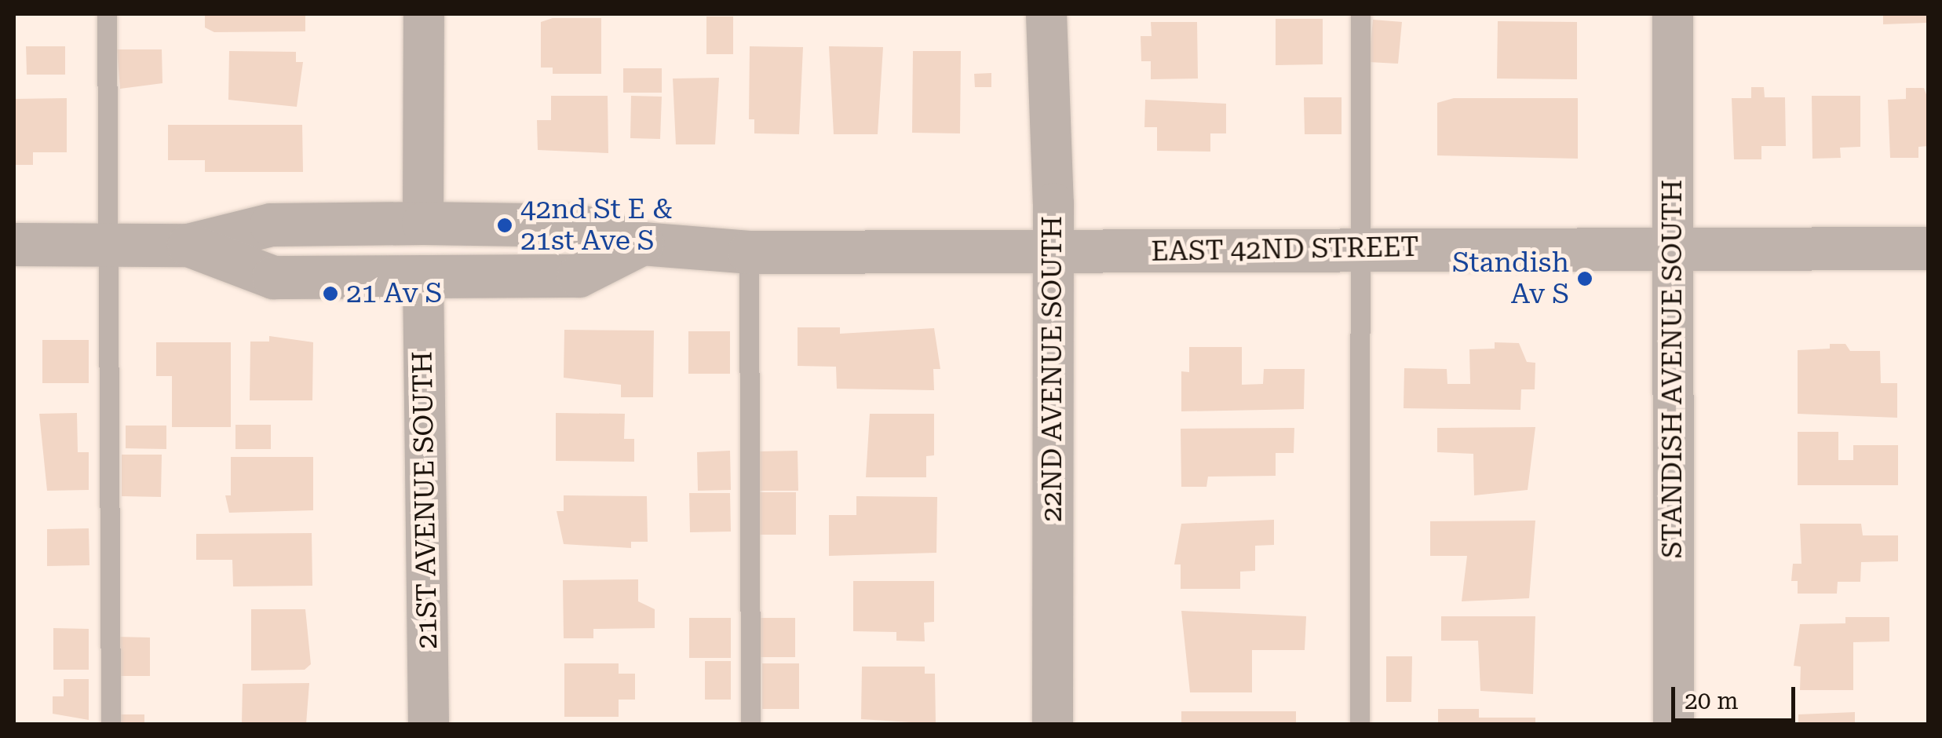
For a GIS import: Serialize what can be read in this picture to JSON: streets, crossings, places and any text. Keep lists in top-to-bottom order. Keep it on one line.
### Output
{"streets":{"street":["EAST 42ND STREET","22ND AVENUE SOUTH","STANDISH AVENUE SOUTH","21ST AVENUE SOUTH"]},"crossings":[["EAST 42ND STREET","22ND AVENUE SOUTH"],["EAST 42ND STREET","STANDISH AVENUE SOUTH"],["EAST 42ND STREET","21ST AVENUE SOUTH"]],"places":["42nd St E & 21st Ave S","Standish Av S","21 Av S"],"scale_bar":"20 m"}
